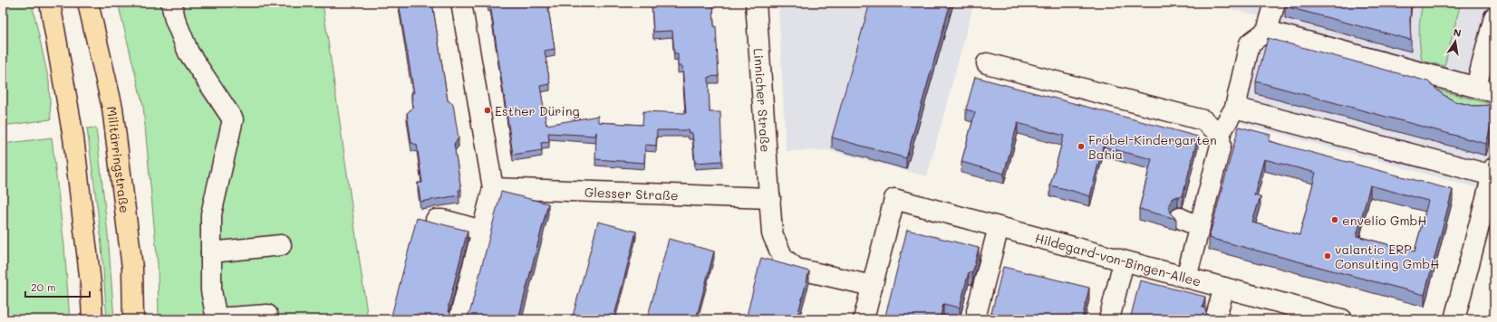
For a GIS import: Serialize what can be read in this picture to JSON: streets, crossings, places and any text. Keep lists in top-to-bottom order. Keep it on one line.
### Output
{"streets":{"highway":["Militärringstraße"],"street":["Linnicher Straße","Glesser Straße","Hildegard-von-Bingen-Allee"]},"crossings":[["Linnicher Straße","Glesser Straße"],["Linnicher Straße","Hildegard-von-Bingen-Allee"]],"places":["Esther Düring","Fröbel-Kindergarten Bahia","envelio GmbH","valantic ERP Consulting GmbH"],"scale_bar":"20 m","north":"top"}
